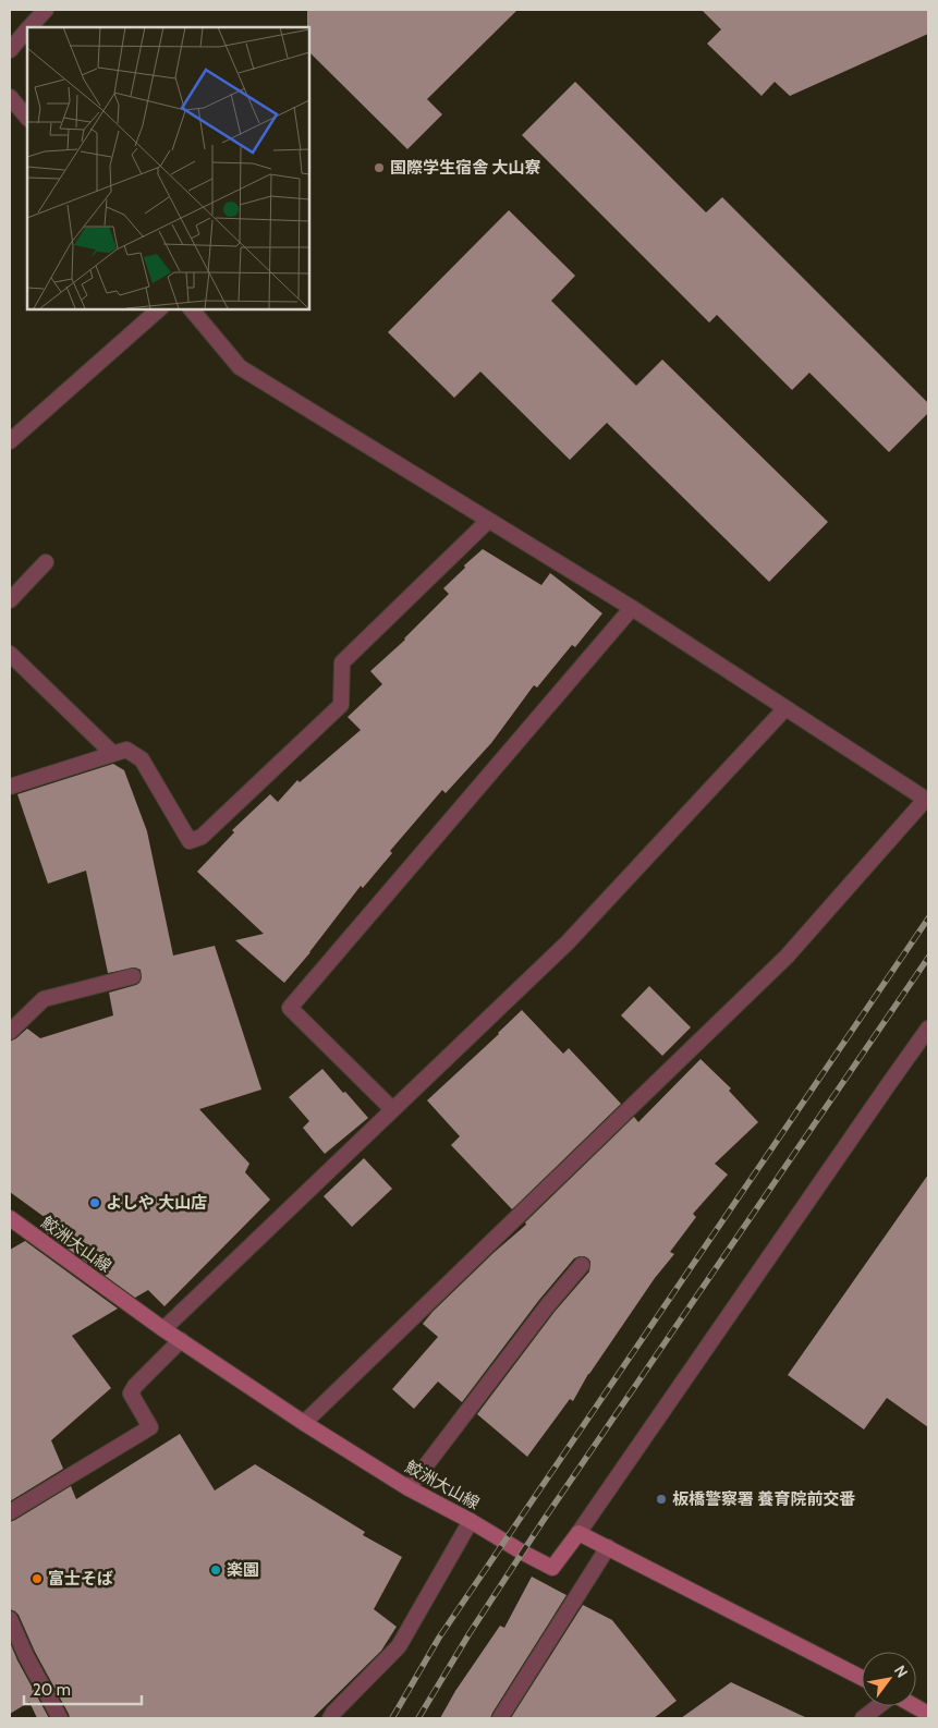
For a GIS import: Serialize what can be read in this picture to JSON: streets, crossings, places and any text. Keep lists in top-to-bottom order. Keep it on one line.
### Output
{"streets":{"main road":["鮫洲大山線"]},"places":["国際学生宿舎 大山寮","よしや 大山店","板橋警察署 養育院前交番","楽園","富士そば"],"scale_bar":"20 m","north":"top right"}
